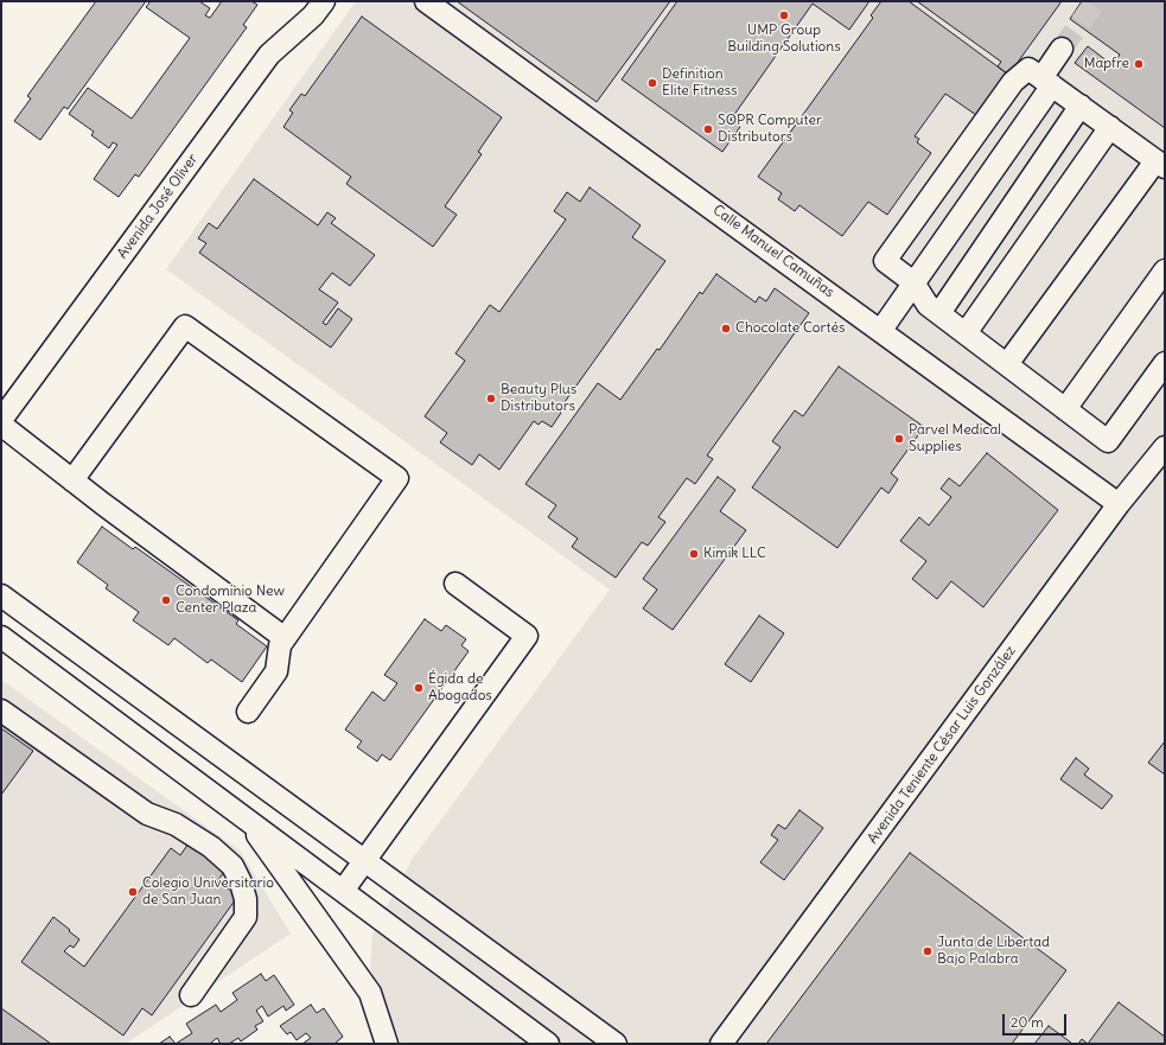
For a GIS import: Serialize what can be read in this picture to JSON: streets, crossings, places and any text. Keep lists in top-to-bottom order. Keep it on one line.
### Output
{"streets":{"street":["Avenida José Oliver","Calle Manuel Camuñas","Avenida Teniente César Luis González"]},"crossings":[["Calle Manuel Camuñas","Avenida Teniente César Luis González"]],"places":["UMP Group Building Solutions","Mapfre","Definition Elite Fitness","SOPR Computer Distributors","Chocolate Cortés","Beauty Plus Distributors","Parvel Medical Supplies","Kimik LLC","Condominio New Center Plaza","Égida de Abogados","Colegio Universitario de San Juan","Junta de Libertad Bajo Palabra"],"scale_bar":"20 m"}
